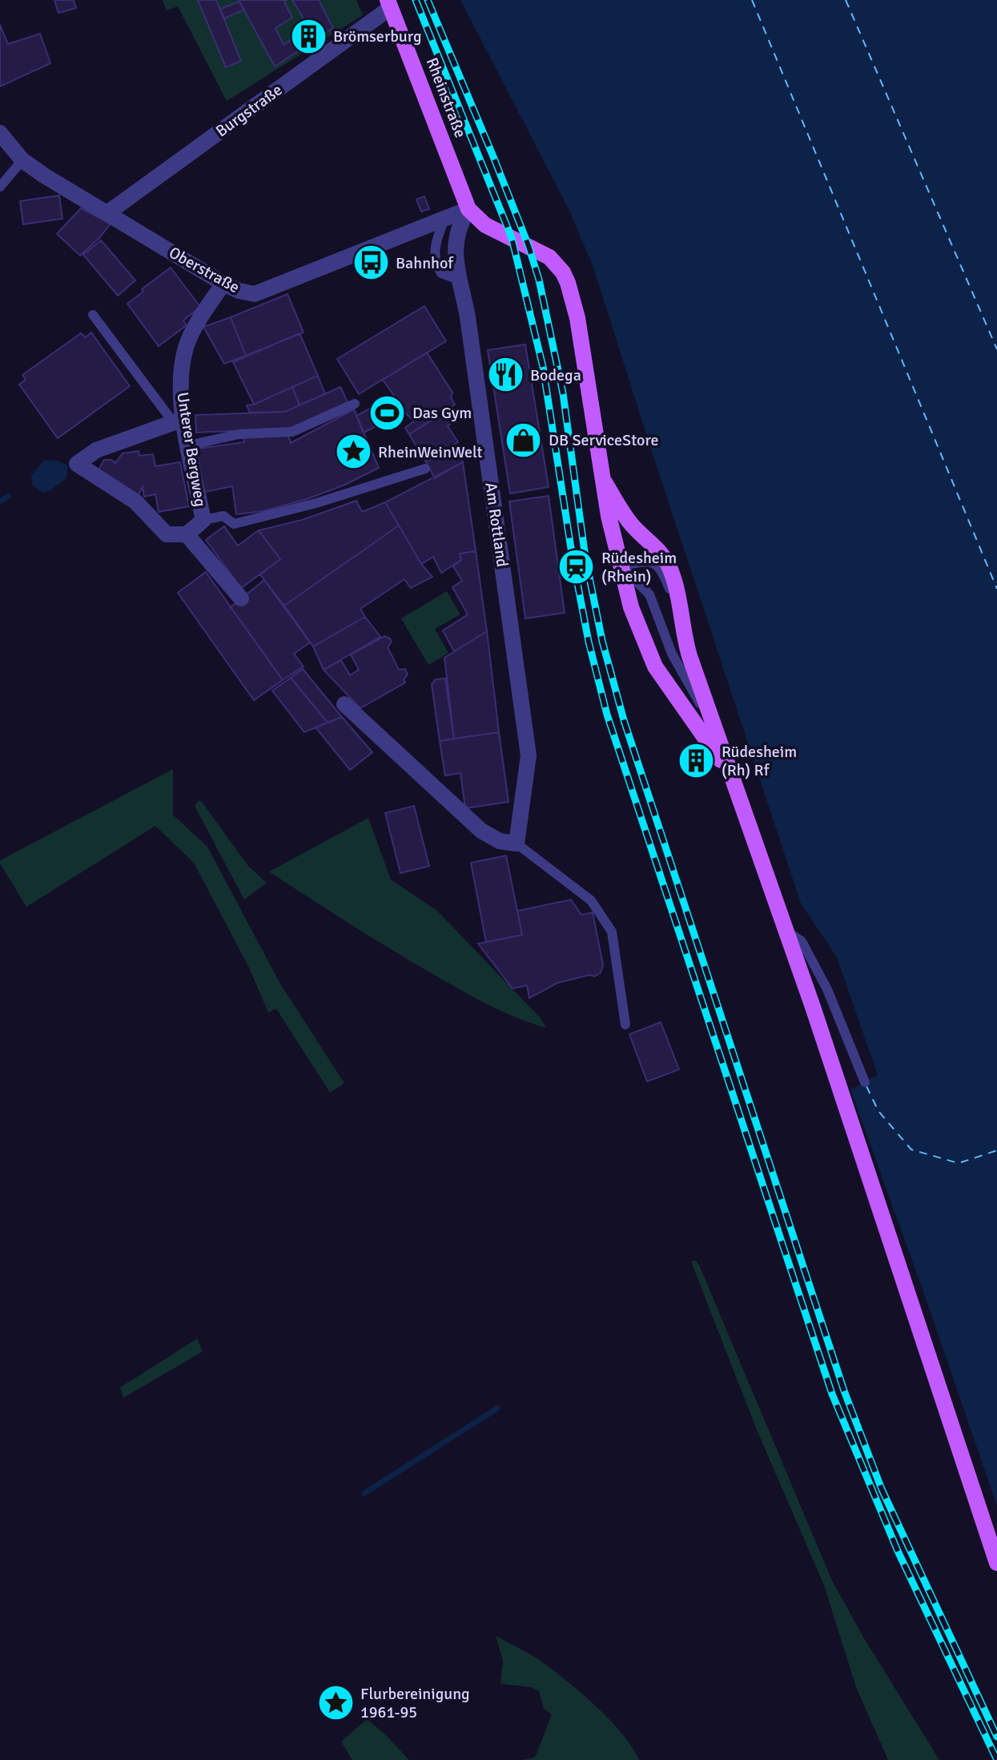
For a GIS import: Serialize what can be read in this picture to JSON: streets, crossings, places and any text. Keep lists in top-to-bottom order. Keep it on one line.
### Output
{"streets":{"main road":["Rheinstraße"],"street":["Burgstraße","Oberstraße","Unterer Bergweg","Am Rottland"]},"crossings":[["Rheinstraße","Burgstraße"],["Rheinstraße","Oberstraße"],["Rheinstraße","Am Rottland"],["Burgstraße","Oberstraße"],["Oberstraße","Unterer Bergweg"],["Oberstraße","Am Rottland"]],"places":{"building":["Brömserburg","Rüdesheim (Rh) Rf"],"bus stop":["Bahnhof"],"restaurant":["Bodega"],"sports":["Das Gym"],"shop":["DB ServiceStore"],"place":["RheinWeinWelt","Flurbereinigung 1961-95"],"station":["Rüdesheim (Rhein)"]}}
